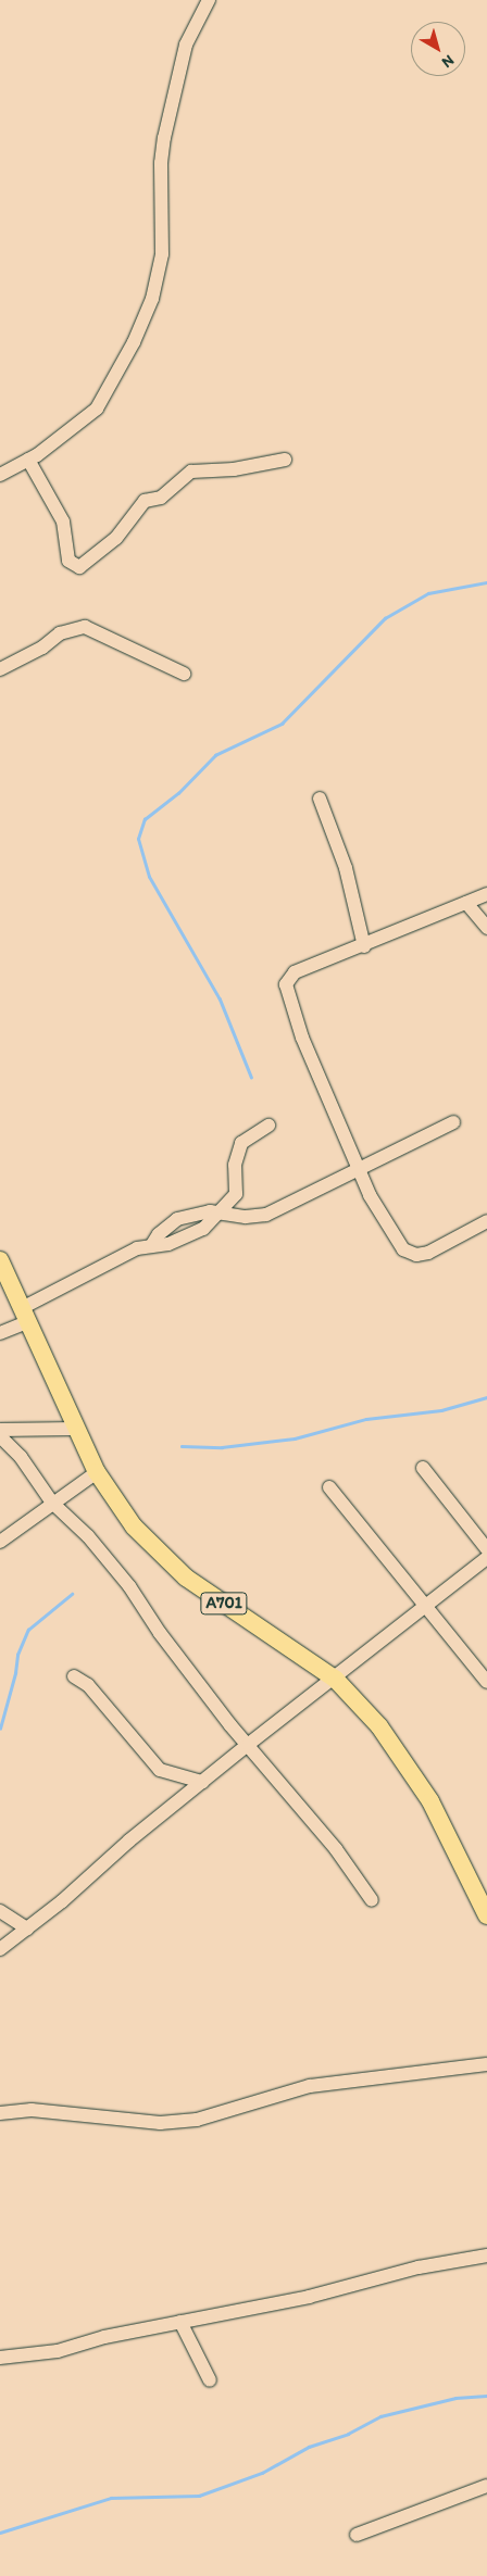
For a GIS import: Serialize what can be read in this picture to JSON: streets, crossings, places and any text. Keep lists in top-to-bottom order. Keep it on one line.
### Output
{"streets":{"main road":["A701"]},"north":"bottom right"}
